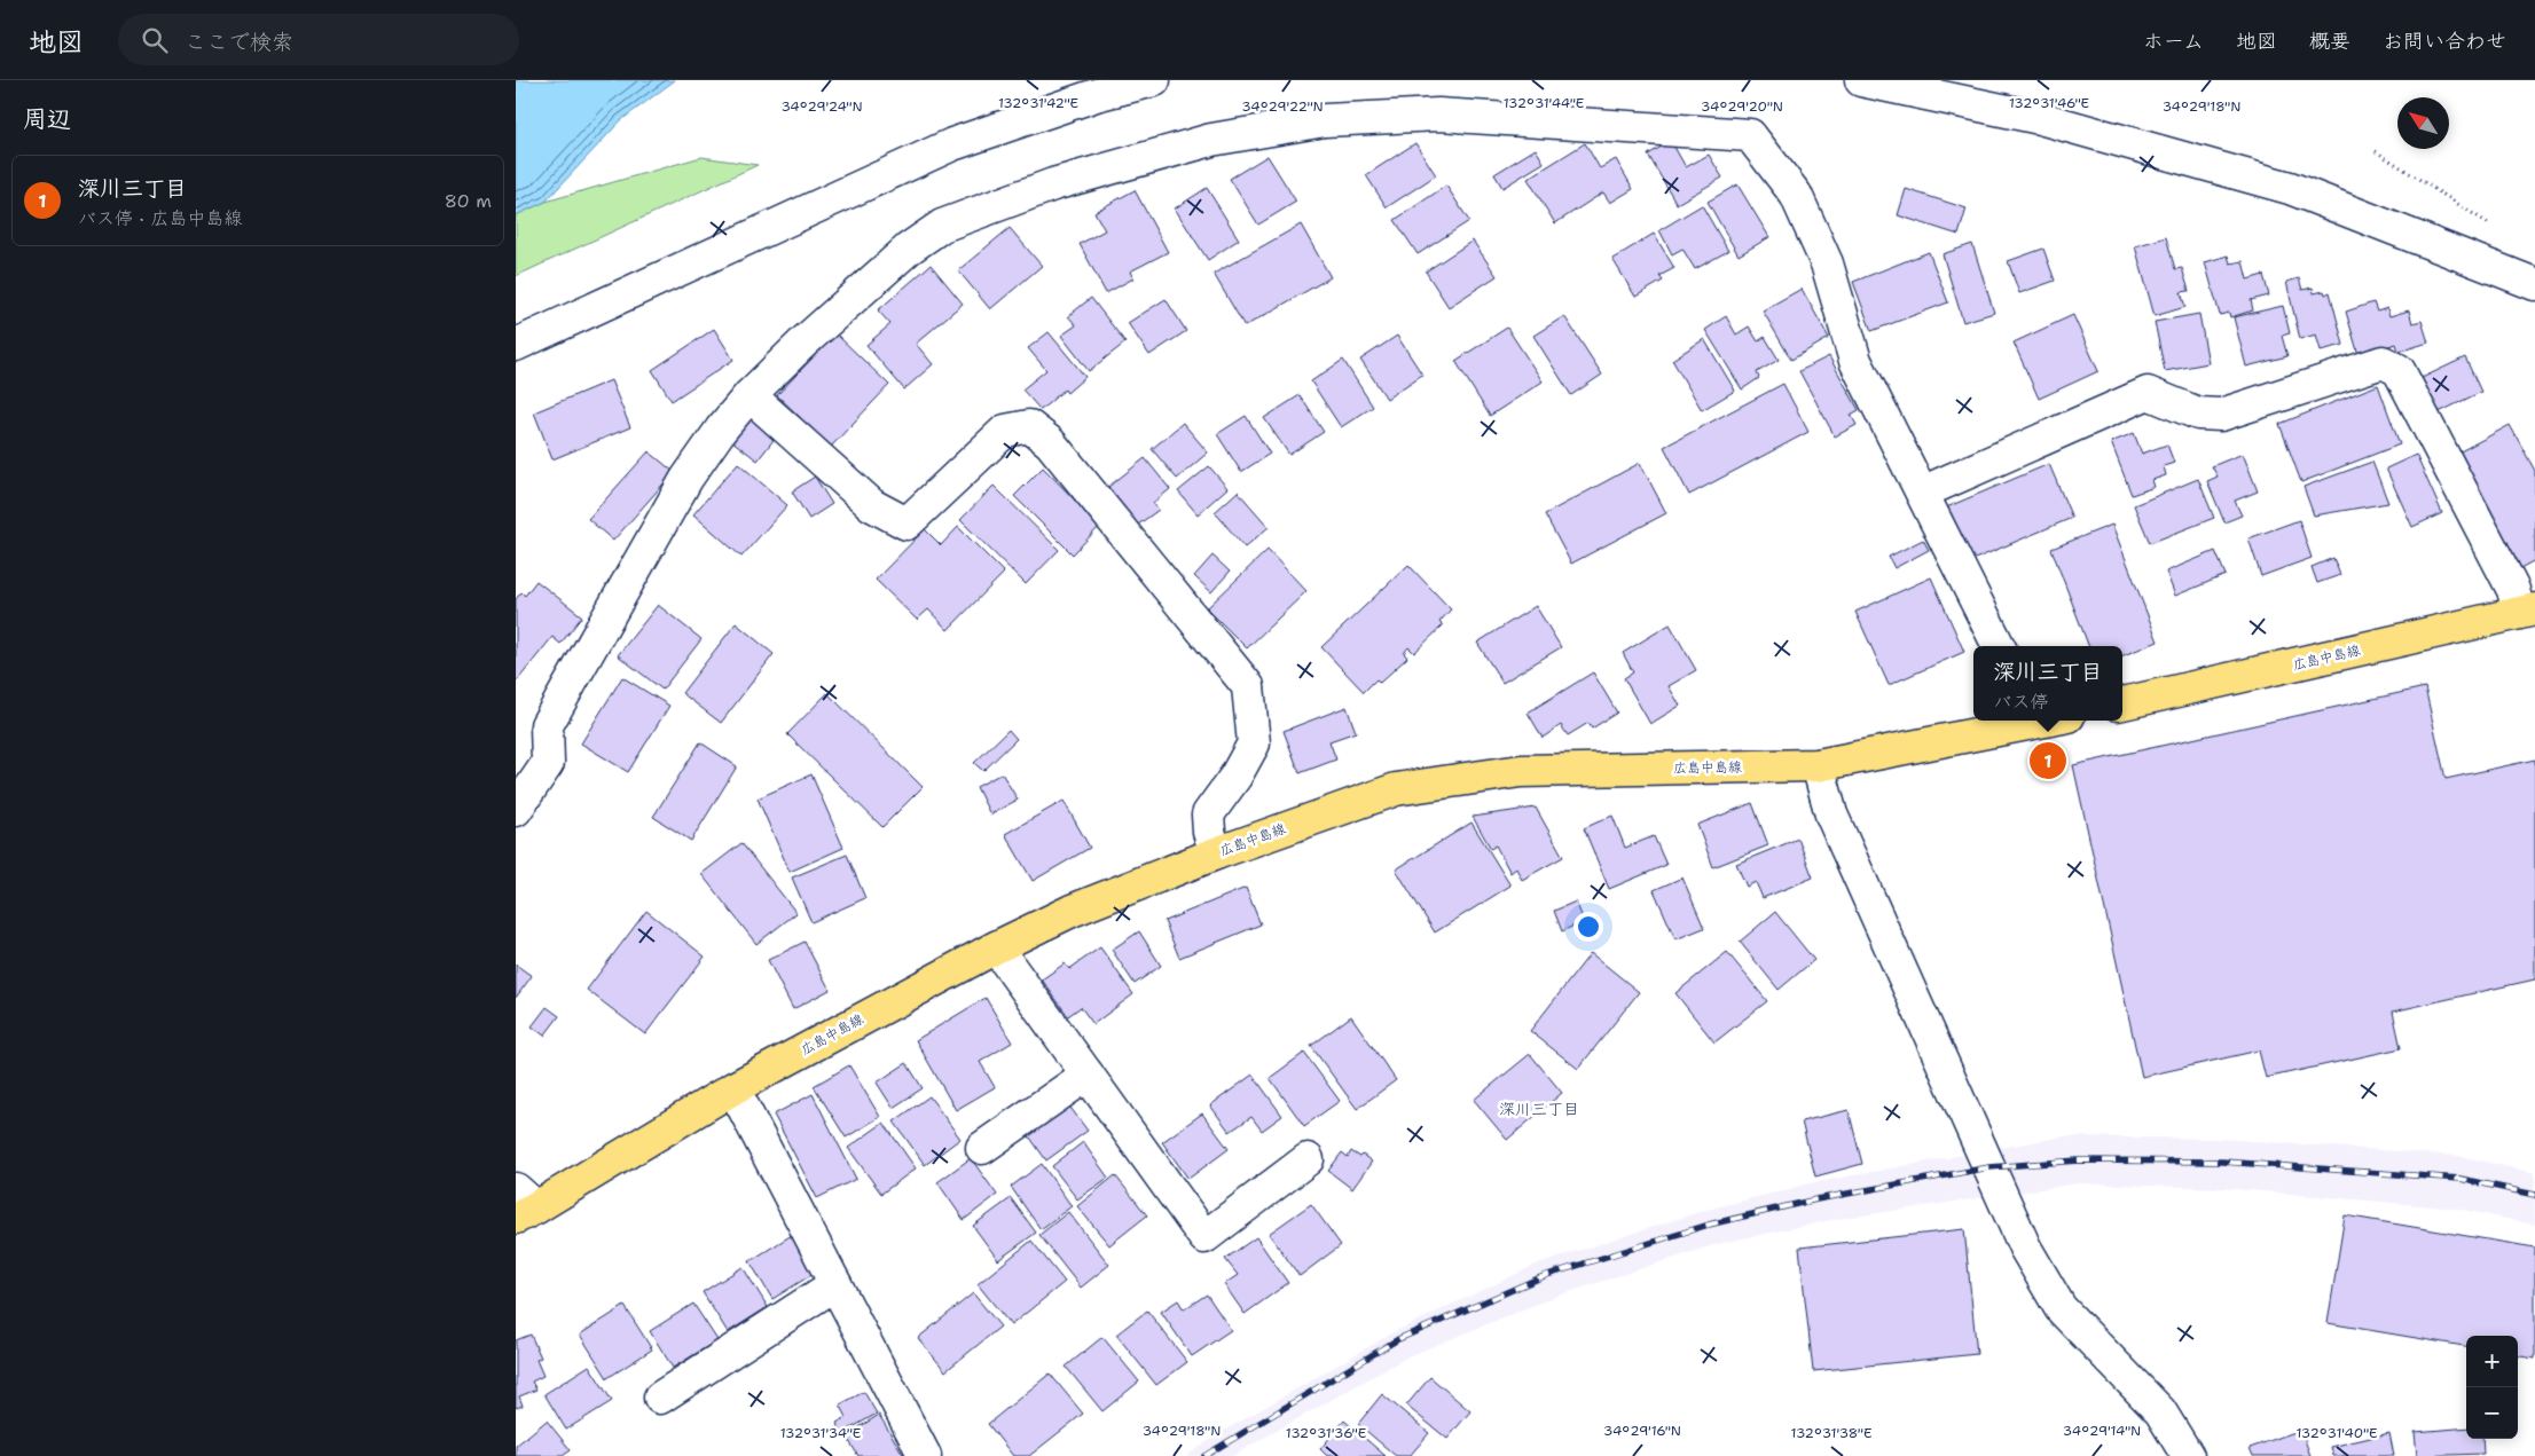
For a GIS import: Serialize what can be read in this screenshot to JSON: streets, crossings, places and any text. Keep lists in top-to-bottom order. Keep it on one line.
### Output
{"streets":{"main road":["広島中島線"]},"districts":["深川三丁目"],"north":"top left","page":{"header":"地図","search":"ここで検索","nav":["ホーム","地図","概要","お問い合わせ"],"heading":"周辺","list":[{"mark":"1","name":"深川三丁目","note":"バス停 · 広島中島線","value":"80 m"}],"popup":["深川三丁目","バス停"],"pins":"1","map_buttons":["+","−"]},"coordinates":["132°31'42\"E","132°31'44\"E","132°31'46\"E","34°29'24\"N","34°29'22\"N","34°29'20\"N","34°29'18\"N","34°29'16\"N","34°29'14\"N","132°31'34\"E","132°31'36\"E","132°31'38\"E","132°31'40\"E"]}
